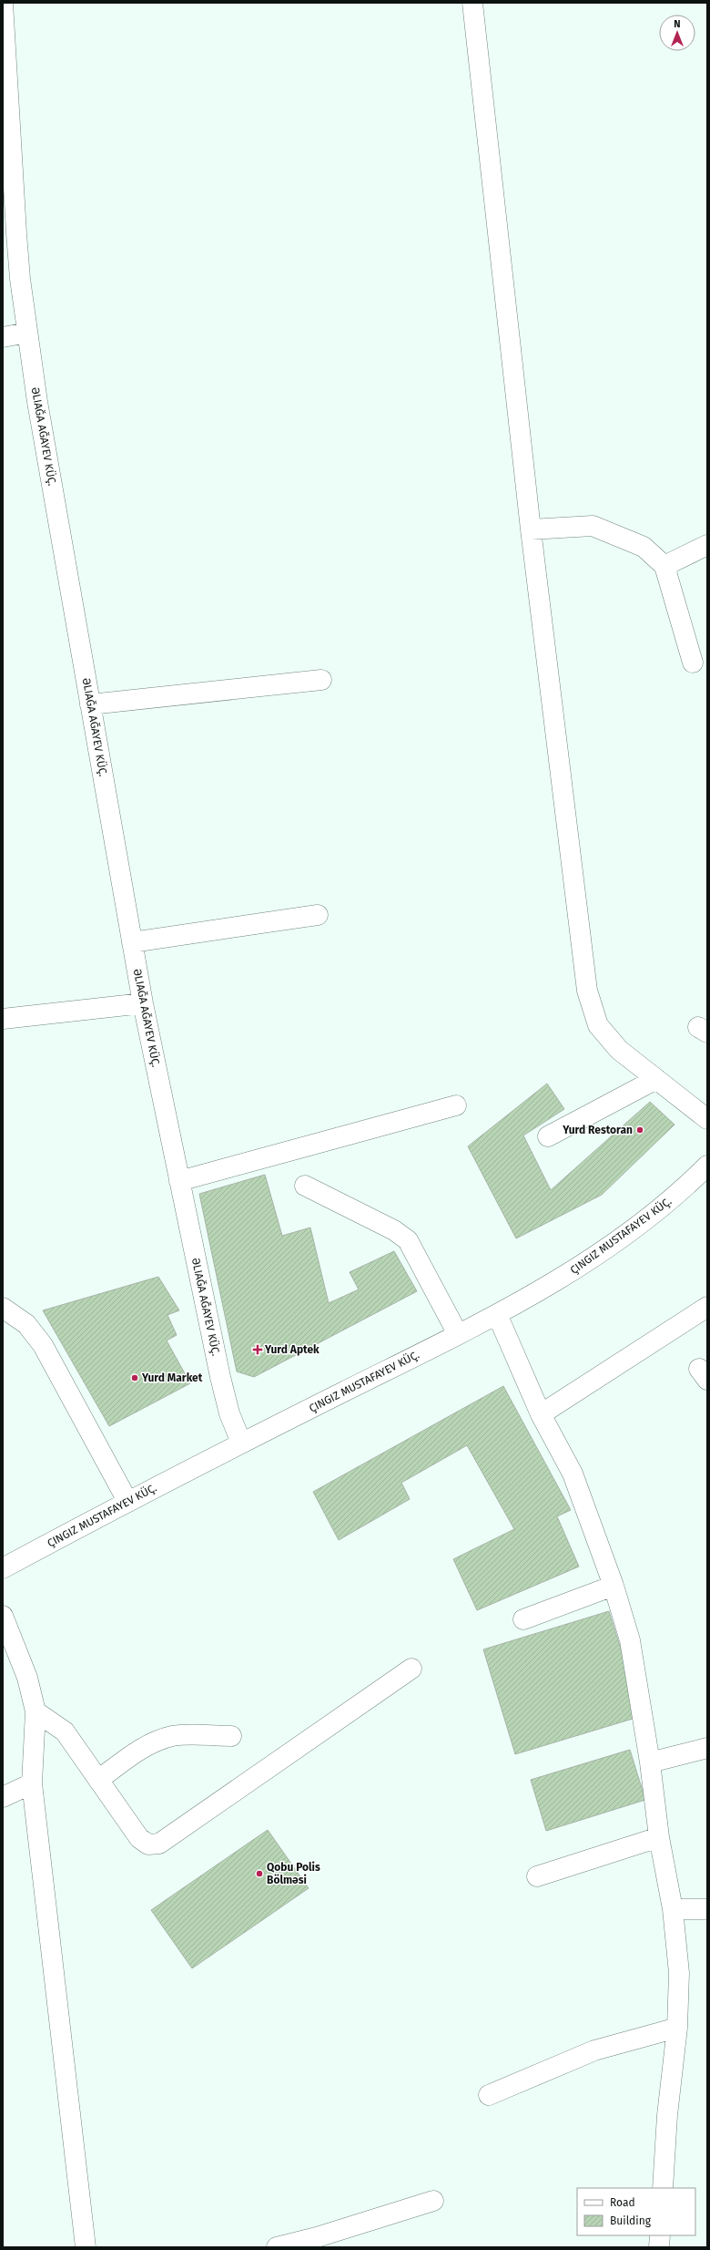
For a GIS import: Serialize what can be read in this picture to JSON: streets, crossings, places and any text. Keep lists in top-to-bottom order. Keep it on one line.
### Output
{"streets":{"street":["ƏLIAĞA AĞAYEV KÜÇ.","ÇINGIZ MUSTAFAYEV KÜÇ."]},"crossings":[["ƏLIAĞA AĞAYEV KÜÇ.","ÇINGIZ MUSTAFAYEV KÜÇ."]],"places":{"other":["Yurd Restoran","Yurd Market","Qobu Polis Bölməsi"],"health":["Yurd Aptek"]},"legend":["Road","Building"],"north":"top"}
